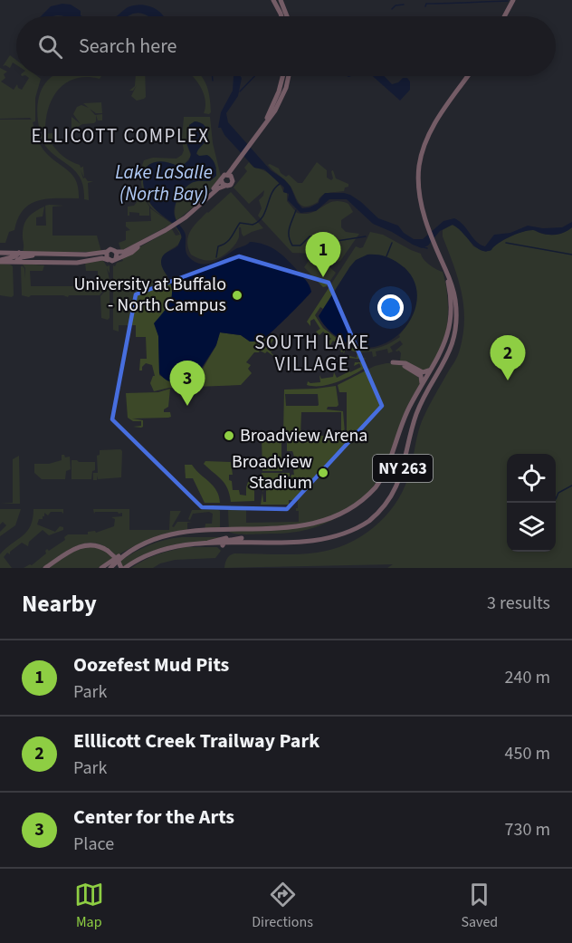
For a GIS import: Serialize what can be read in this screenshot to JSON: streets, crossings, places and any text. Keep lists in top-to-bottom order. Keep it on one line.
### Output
{"streets":{"main road":["NY 263"]},"districts":["ELLICOTT COMPLEX","SOUTH LAKE VILLAGE"],"water":["Lake LaSalle (North Bay)"],"places":["University at Buffalo - North Campus","Broadview Arena","Broadview Stadium"],"page":{"search":"Search here","pins":["1","2","3"],"heading":["Nearby","3 results"],"list":[{"mark":"1","name":"Oozefest Mud Pits","note":"Park","value":"240 m"},{"mark":"2","name":"Elllicott Creek Trailway Park","note":"Park","value":"450 m"},{"mark":"3","name":"Center for the Arts","note":"Place","value":"730 m"}],"nav":["Map","Directions","Saved"]}}
